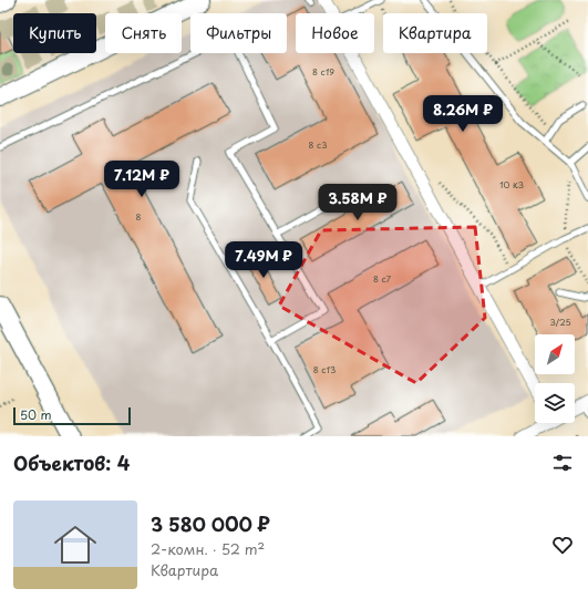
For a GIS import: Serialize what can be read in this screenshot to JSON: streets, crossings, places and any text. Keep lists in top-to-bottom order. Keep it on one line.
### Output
{"house_numbers":["8 с19","8 с3","10 к3","8","8 с7","3/25","8 с13"],"scale_bar":"50 m","north":"top right","page":{"chip":["Купить","Снять","Фильтры","Новое","Квартира"],"price":["8.26M ₽","7.12M ₽","3.58M ₽","7.49M ₽"],"scale":"50 m","heading":"Объектов: 4","list":[{"name":"3 580 000 ₽","note":"2-комн. · 52 m² · Квартира"}]}}
